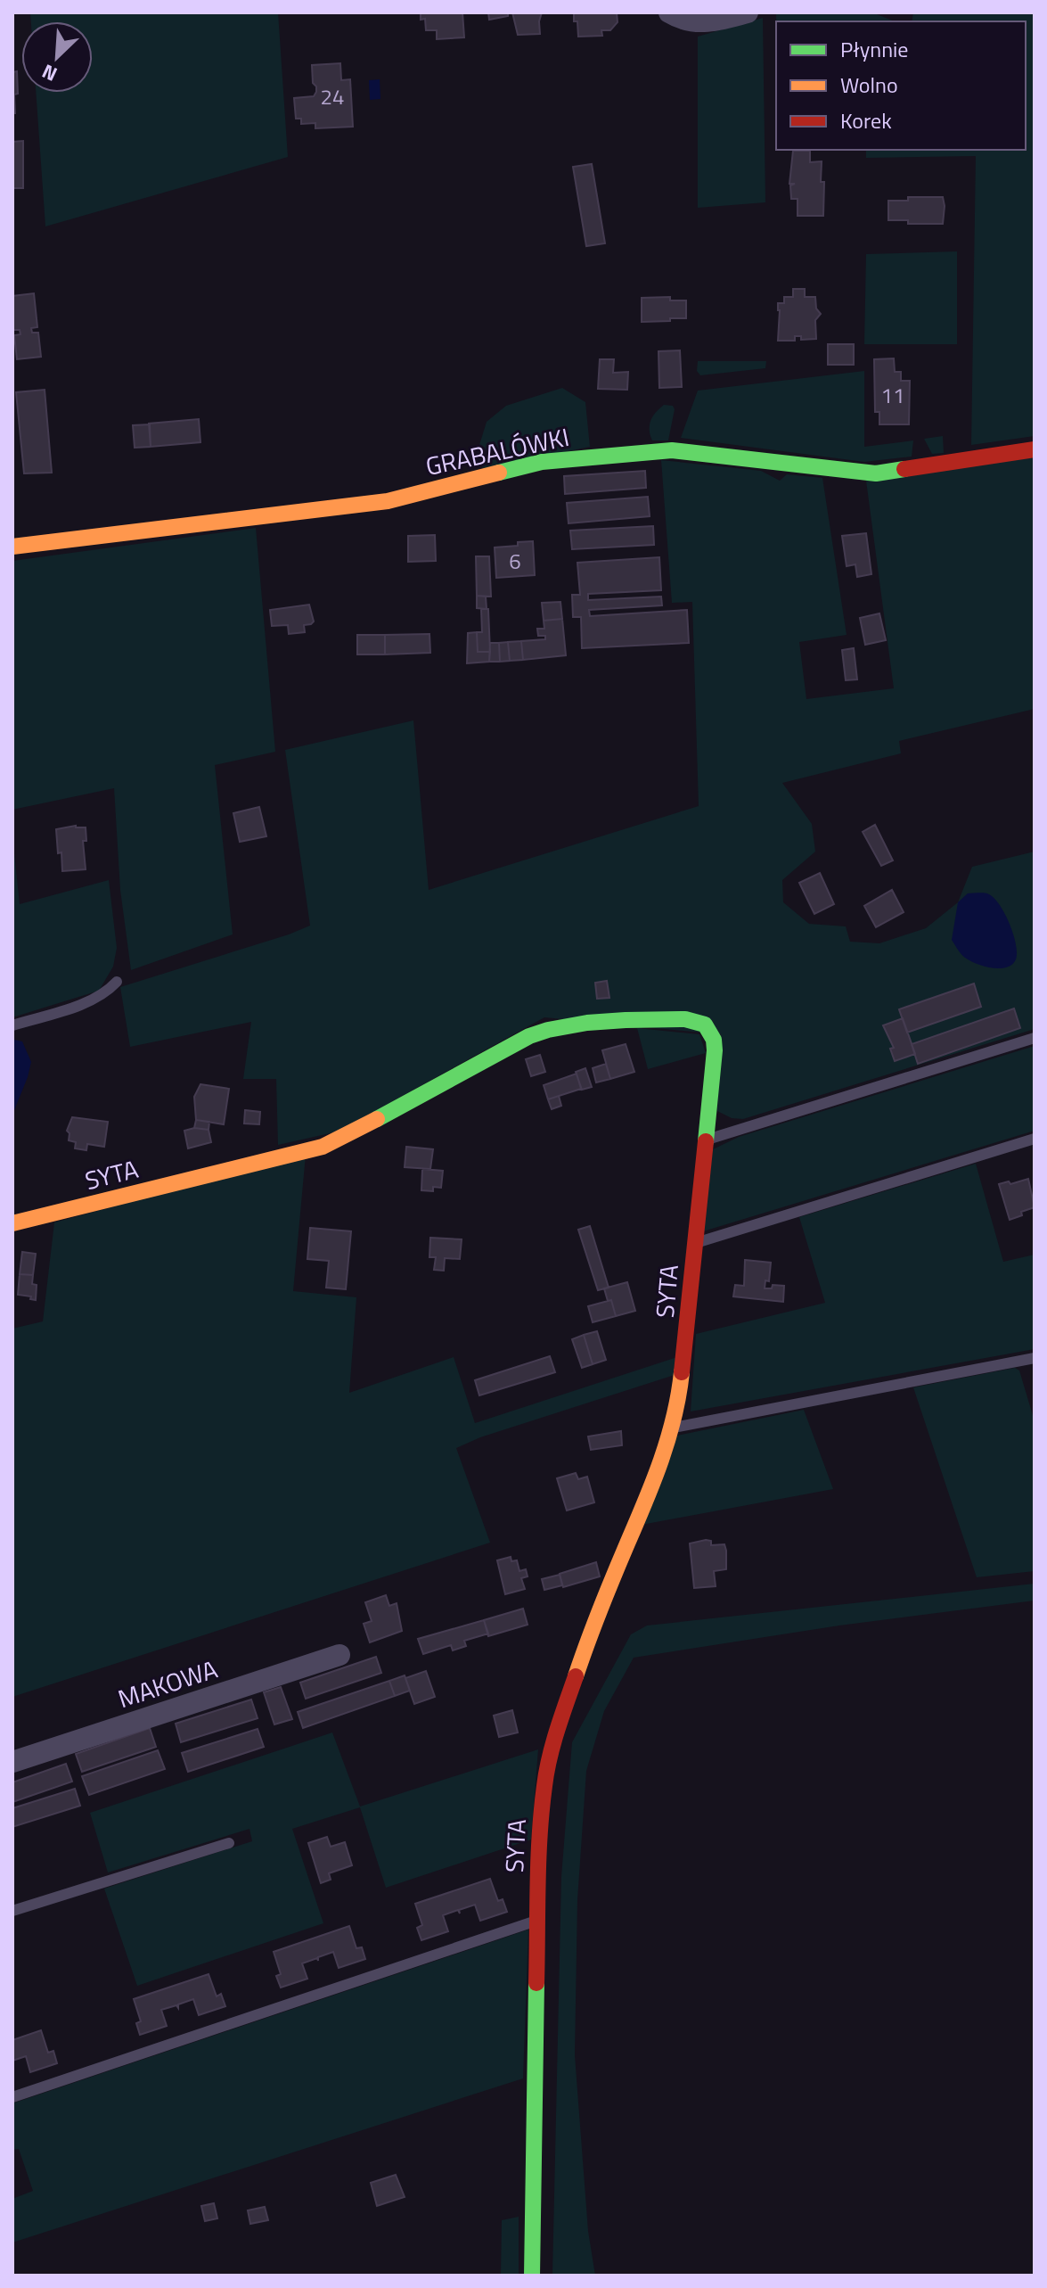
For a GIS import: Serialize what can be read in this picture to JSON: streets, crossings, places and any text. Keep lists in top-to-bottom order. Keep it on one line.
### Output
{"streets":{"street":["GRABALÓWKI","SYTA","MAKOWA"]},"house_numbers":["24","11","6"],"legend":["Płynnie","Wolno","Korek"],"north":"bottom left"}
